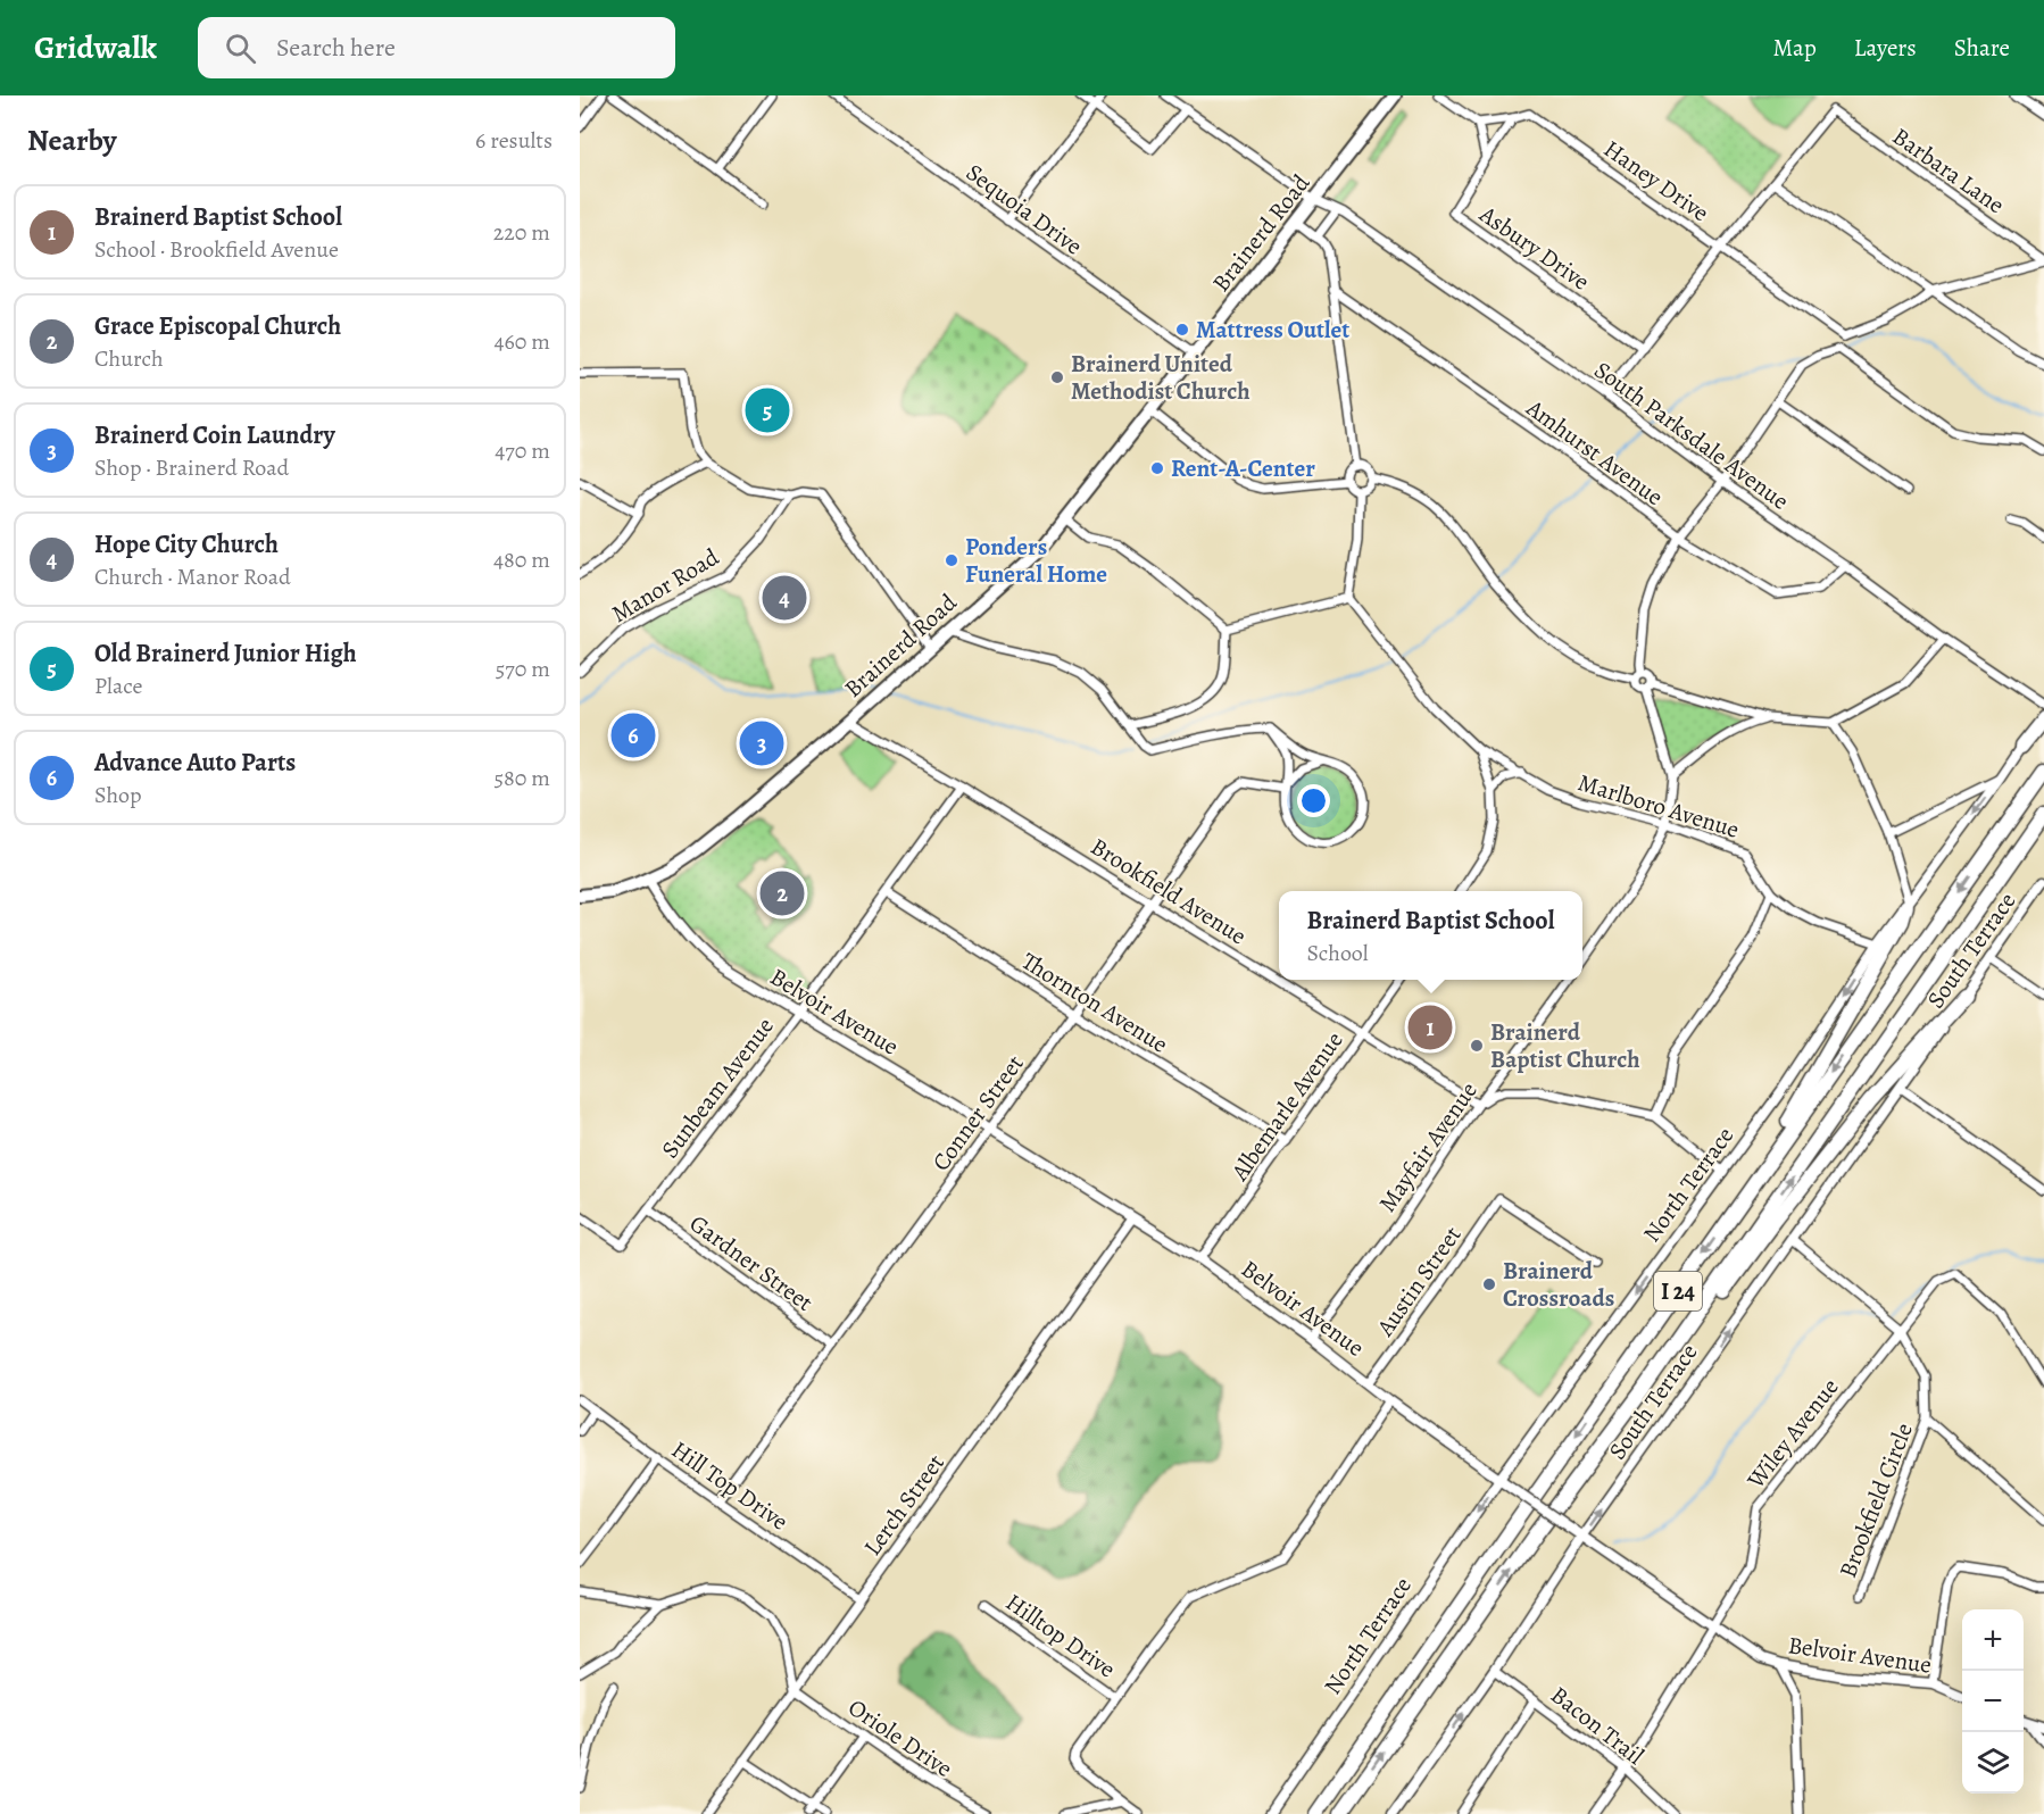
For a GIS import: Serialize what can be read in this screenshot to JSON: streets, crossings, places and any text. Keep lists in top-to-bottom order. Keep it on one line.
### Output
{"streets":{"highway":["I 24"],"main road":["Brainerd Road"],"street":["Barbara Lane","Haney Drive","Sequoia Drive","Asbury Drive","South Parksdale Avenue","Amhurst Avenue","Manor Road","Marlboro Avenue","Brookfield Avenue","South Terrace","Thornton Avenue","Belvoir Avenue","Sunbeam Avenue","Albemarle Avenue","Conner Street","Mayfair Avenue","North Terrace","Gardner Street","Austin Street","Wiley Avenue","Hill Top Drive","Brookfield Circle","Lerch Street","Hilltop Drive","Bacon Trail","Oriole Drive"]},"crossings":[["Sequoia Drive","Brainerd Road"],["Brainerd Road","South Parksdale Avenue"],["Brainerd Road","Brookfield Avenue"],["Brainerd Road","Belvoir Avenue"],["South Parksdale Avenue","Amhurst Avenue"],["Marlboro Avenue","North Terrace"],["Brookfield Avenue","Sunbeam Avenue"],["Brookfield Avenue","Albemarle Avenue"],["Brookfield Avenue","Conner Street"],["Brookfield Avenue","Mayfair Avenue"],["South Terrace","Belvoir Avenue"],["South Terrace","Bacon Trail"],["Thornton Avenue","Sunbeam Avenue"],["Thornton Avenue","Albemarle Avenue"],["Thornton Avenue","Conner Street"],["Belvoir Avenue","Sunbeam Avenue"],["Belvoir Avenue","Albemarle Avenue"],["Belvoir Avenue","Conner Street"],["Belvoir Avenue","Mayfair Avenue"],["Belvoir Avenue","North Terrace"],["Belvoir Avenue","Austin Street"],["Belvoir Avenue","Wiley Avenue"],["Belvoir Avenue","Lerch Street"],["Sunbeam Avenue","Gardner Street"],["Conner Street","Gardner Street"],["Conner Street","Hill Top Drive"],["Wiley Avenue","Bacon Trail"],["Hill Top Drive","Lerch Street"],["Lerch Street","Oriole Drive"]],"one_way":["South Terrace","North Terrace"],"places":["Mattress Outlet","Brainerd United Methodist Church","Rent-A-Center","Ponders Funeral Home","Brainerd Baptist Church","Brainerd Crossroads"],"page":{"header":"Gridwalk","search":"Search here","nav":["Map","Layers","Share"],"heading":["Nearby","6 results"],"list":[{"mark":"1","name":"Brainerd Baptist School","note":"School · Brookfield Avenue","value":"220 m"},{"mark":"2","name":"Grace Episcopal Church","note":"Church","value":"460 m"},{"mark":"3","name":"Brainerd Coin Laundry","note":"Shop · Brainerd Road","value":"470 m"},{"mark":"4","name":"Hope City Church","note":"Church · Manor Road","value":"480 m"},{"mark":"5","name":"Old Brainerd Junior High","note":"Place","value":"570 m"},{"mark":"6","name":"Advance Auto Parts","note":"Shop","value":"580 m"}],"pins":["5","4","6","3","2","1"],"popup":["Brainerd Baptist School","School"],"map_buttons":["+","−"]}}
